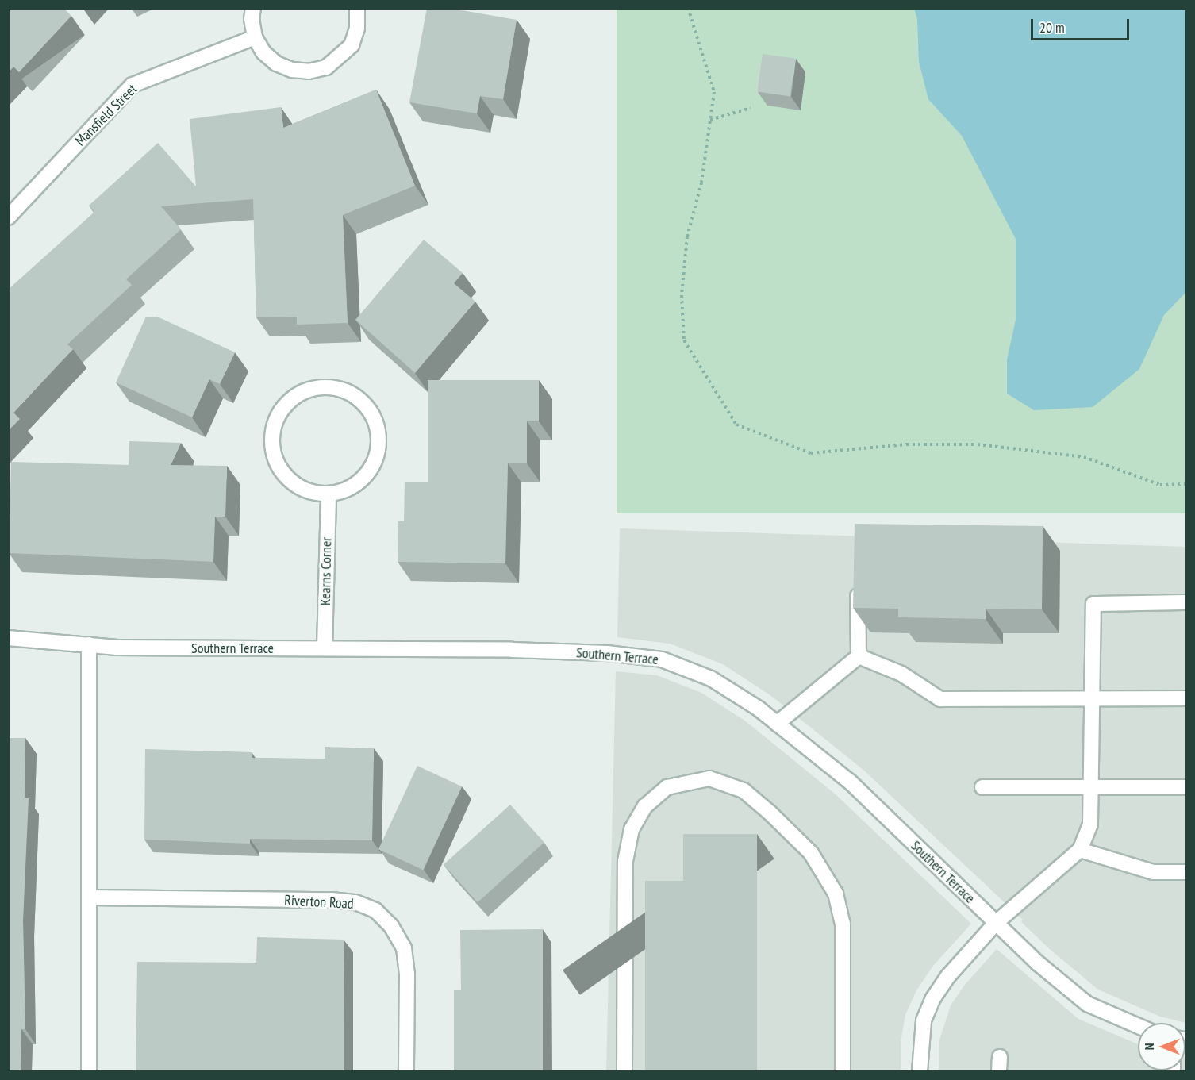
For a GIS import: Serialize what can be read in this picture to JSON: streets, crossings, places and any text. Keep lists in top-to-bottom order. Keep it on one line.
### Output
{"streets":{"street":["Mansfield Street","Kearns Corner","Southern Terrace","Riverton Road"]},"crossings":[["Kearns Corner","Southern Terrace"]],"scale_bar":"20 m","north":"left"}
